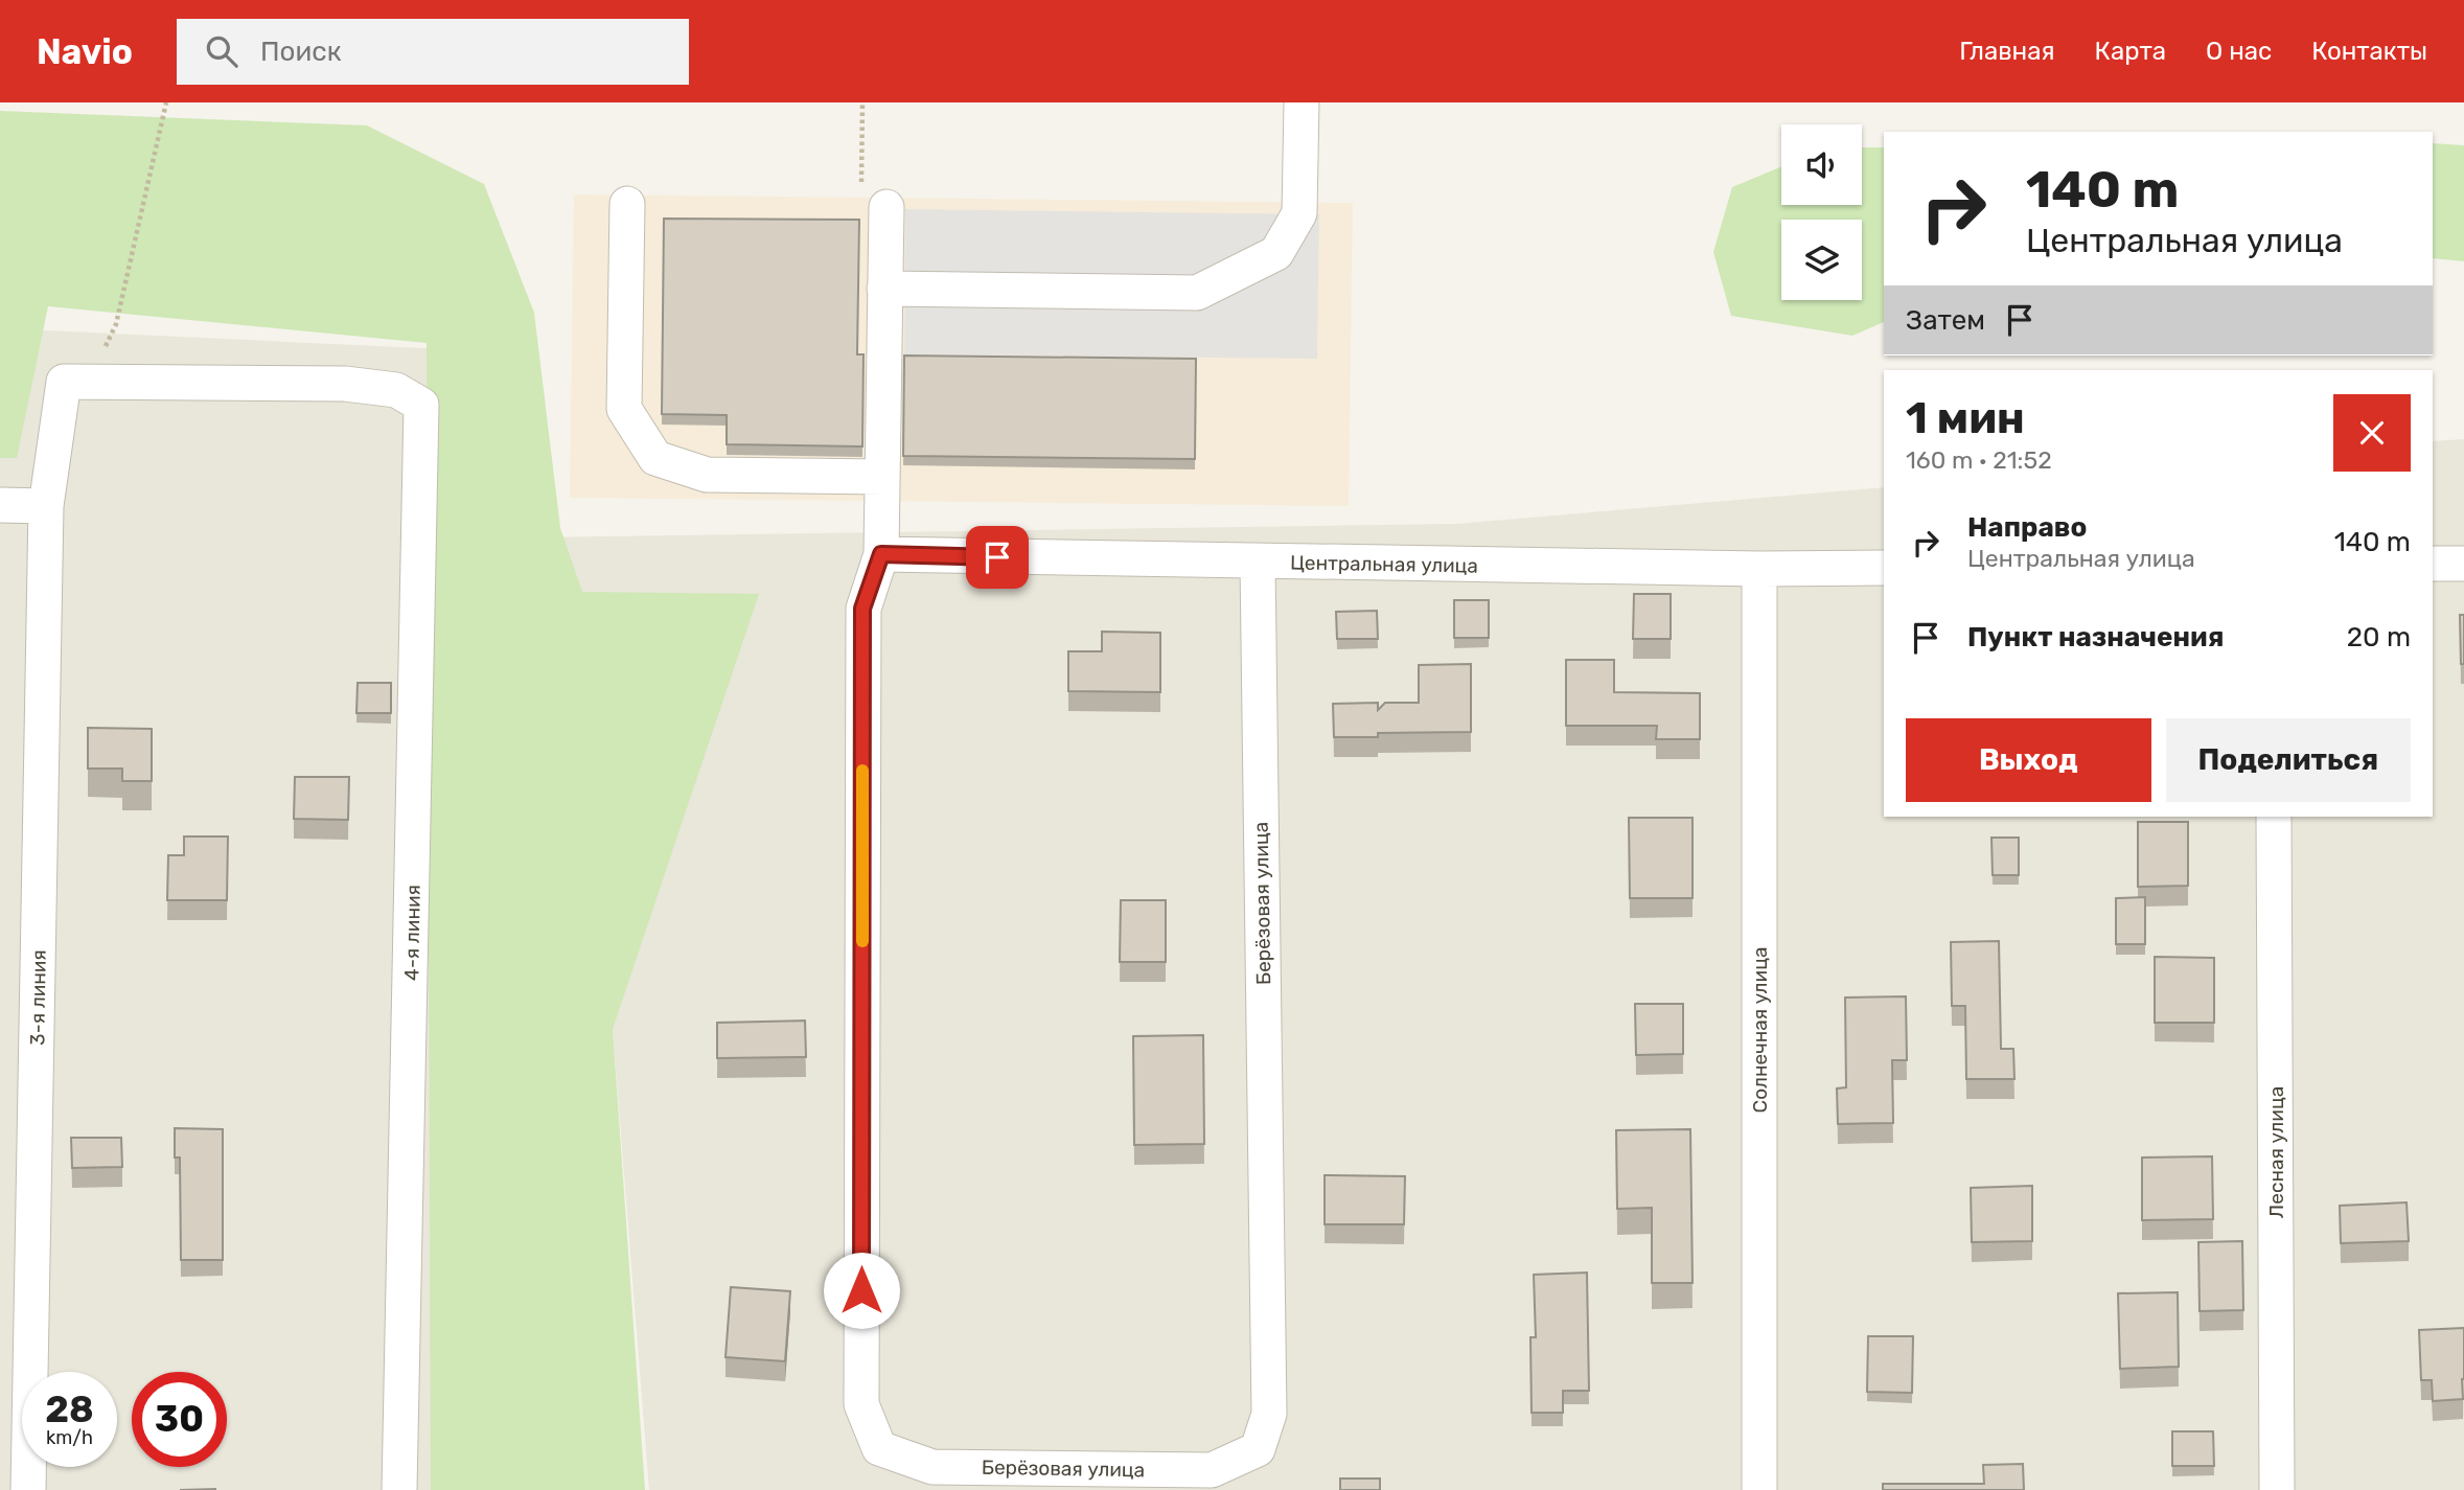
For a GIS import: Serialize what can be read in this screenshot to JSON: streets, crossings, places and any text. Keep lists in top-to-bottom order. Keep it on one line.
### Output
{"streets":{"street":["Центральная улица","Берёзовая улица","4-я линия","3-я линия","Солнечная улица","Лесная улица"]},"crossings":[["Центральная улица","Берёзовая улица"],["Центральная улица","Солнечная улица"],["4-я линия","3-я линия"]],"page":{"header":"Navio","search":"Поиск","nav":["Главная","Карта","О нас","Контакты"],"turn":["140 m","Центральная улица"],"then":"Затем","heading":["1 мин","160 m · 21:52"],"list":[{"name":"Направо","note":"Центральная улица","value":"140 m"},{"name":"Пункт назначения","value":"20 m"}],"buttons":["Выход","Поделиться"],"speed":"28 km/h","limit":"30"}}
